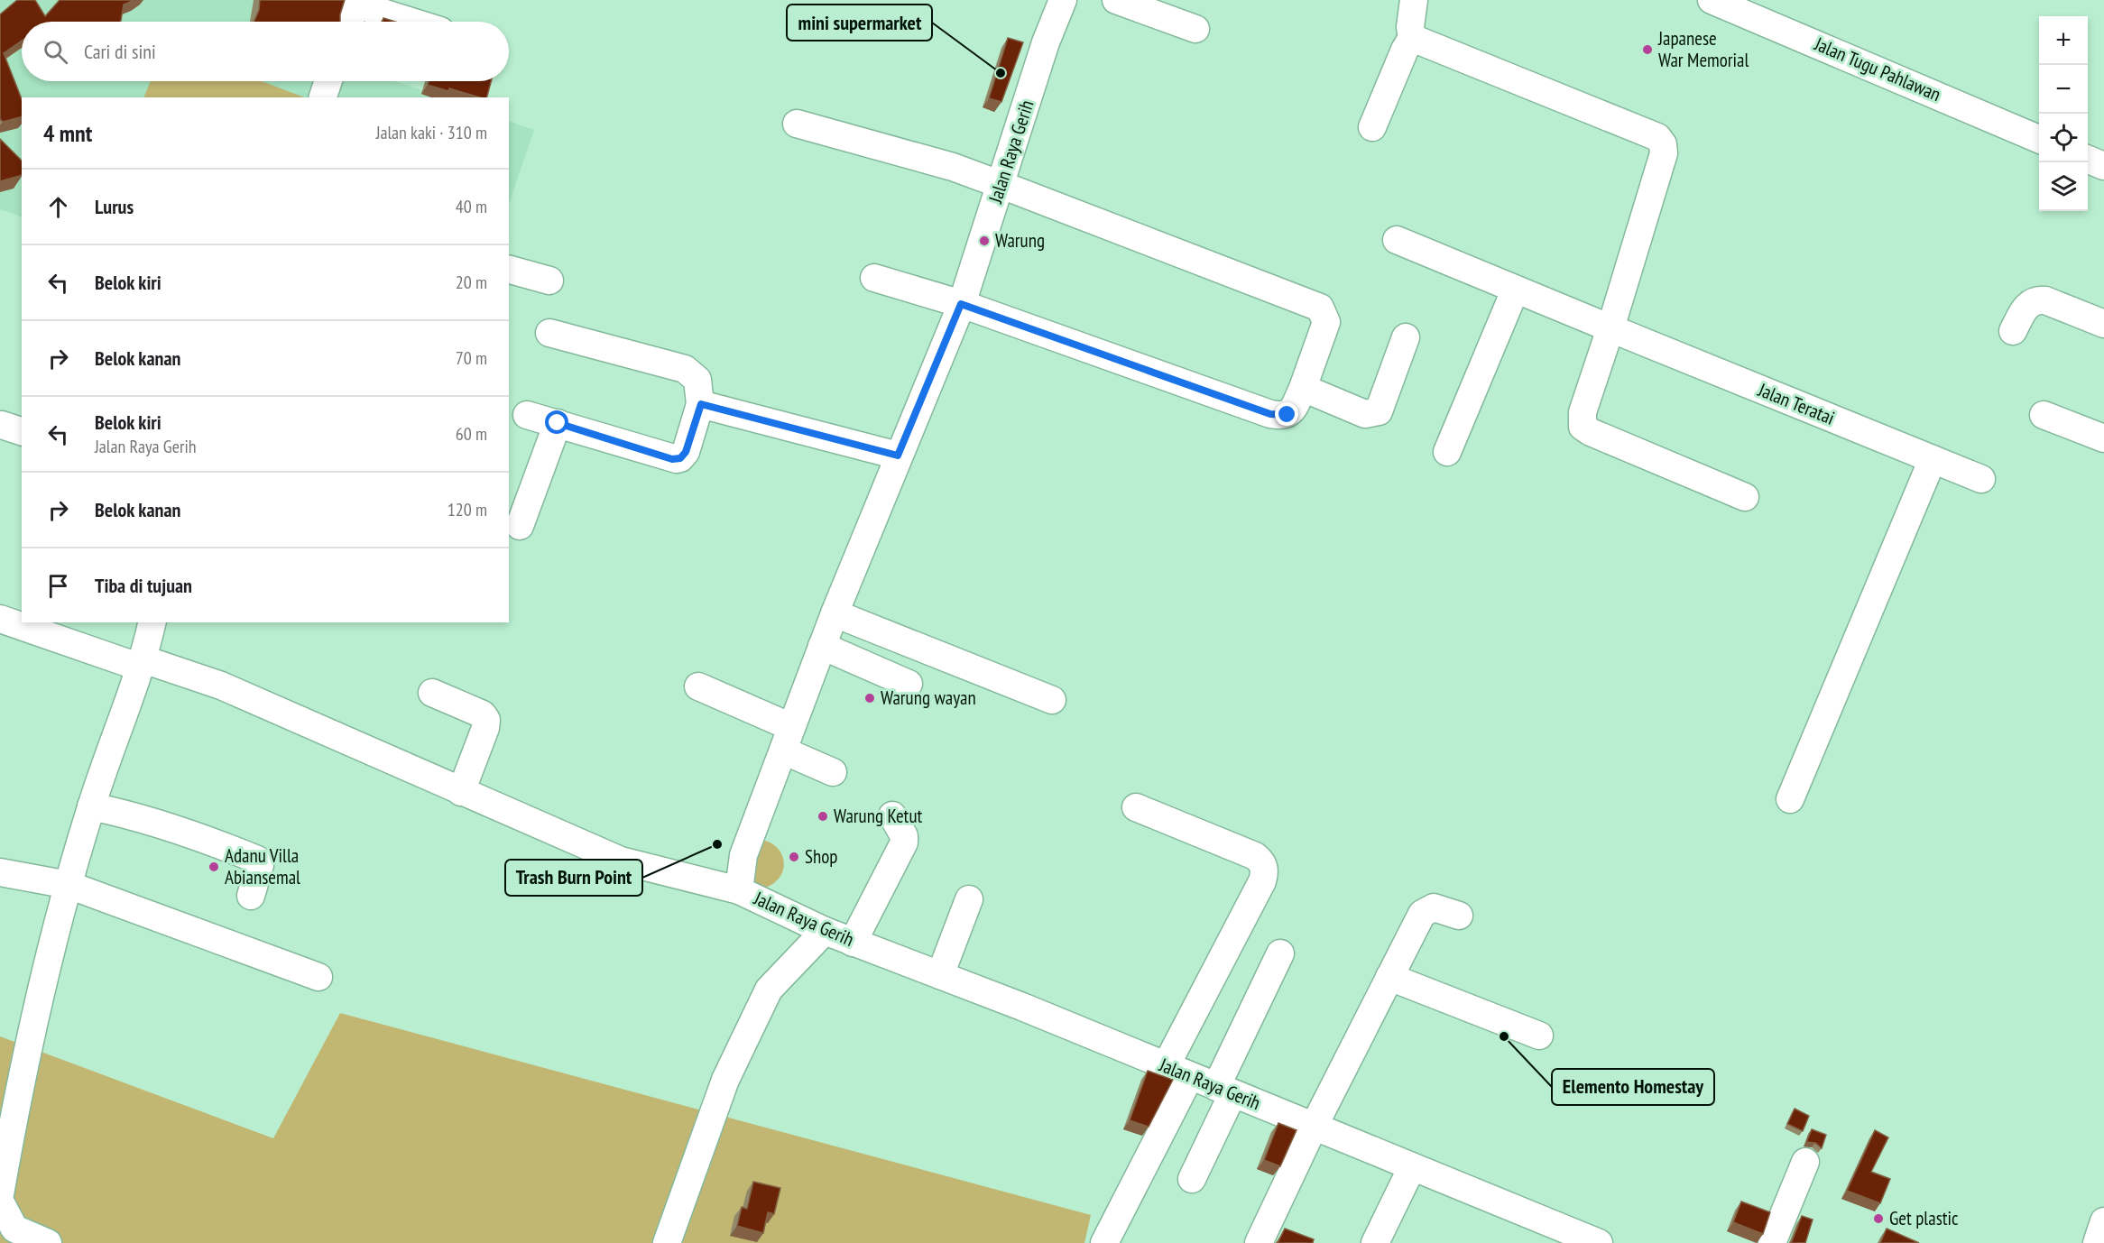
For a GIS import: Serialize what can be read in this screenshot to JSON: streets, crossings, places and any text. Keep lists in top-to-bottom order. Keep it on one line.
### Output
{"streets":{"street":["Jalan Tugu Pahlawan","Jalan Raya Gerih","Jalan Teratai"]},"places":["Japanese War Memorial","mini supermarket","Warung","Warung wayan","Warung Ketut","Trash Burn Point","Shop","Adanu Villa Abiansemal","Elemento Homestay","Get plastic"],"page":{"map_buttons":["+","−"],"search":"Cari di sini","heading":["4 mnt","Jalan kaki · 310 m"],"list":[["Lurus","40 m"],["Belok kiri","20 m"],["Belok kanan","70 m"],["Belok kiri","Jalan Raya Gerih","60 m"],["Belok kanan","120 m"],"Tiba di tujuan"]}}
